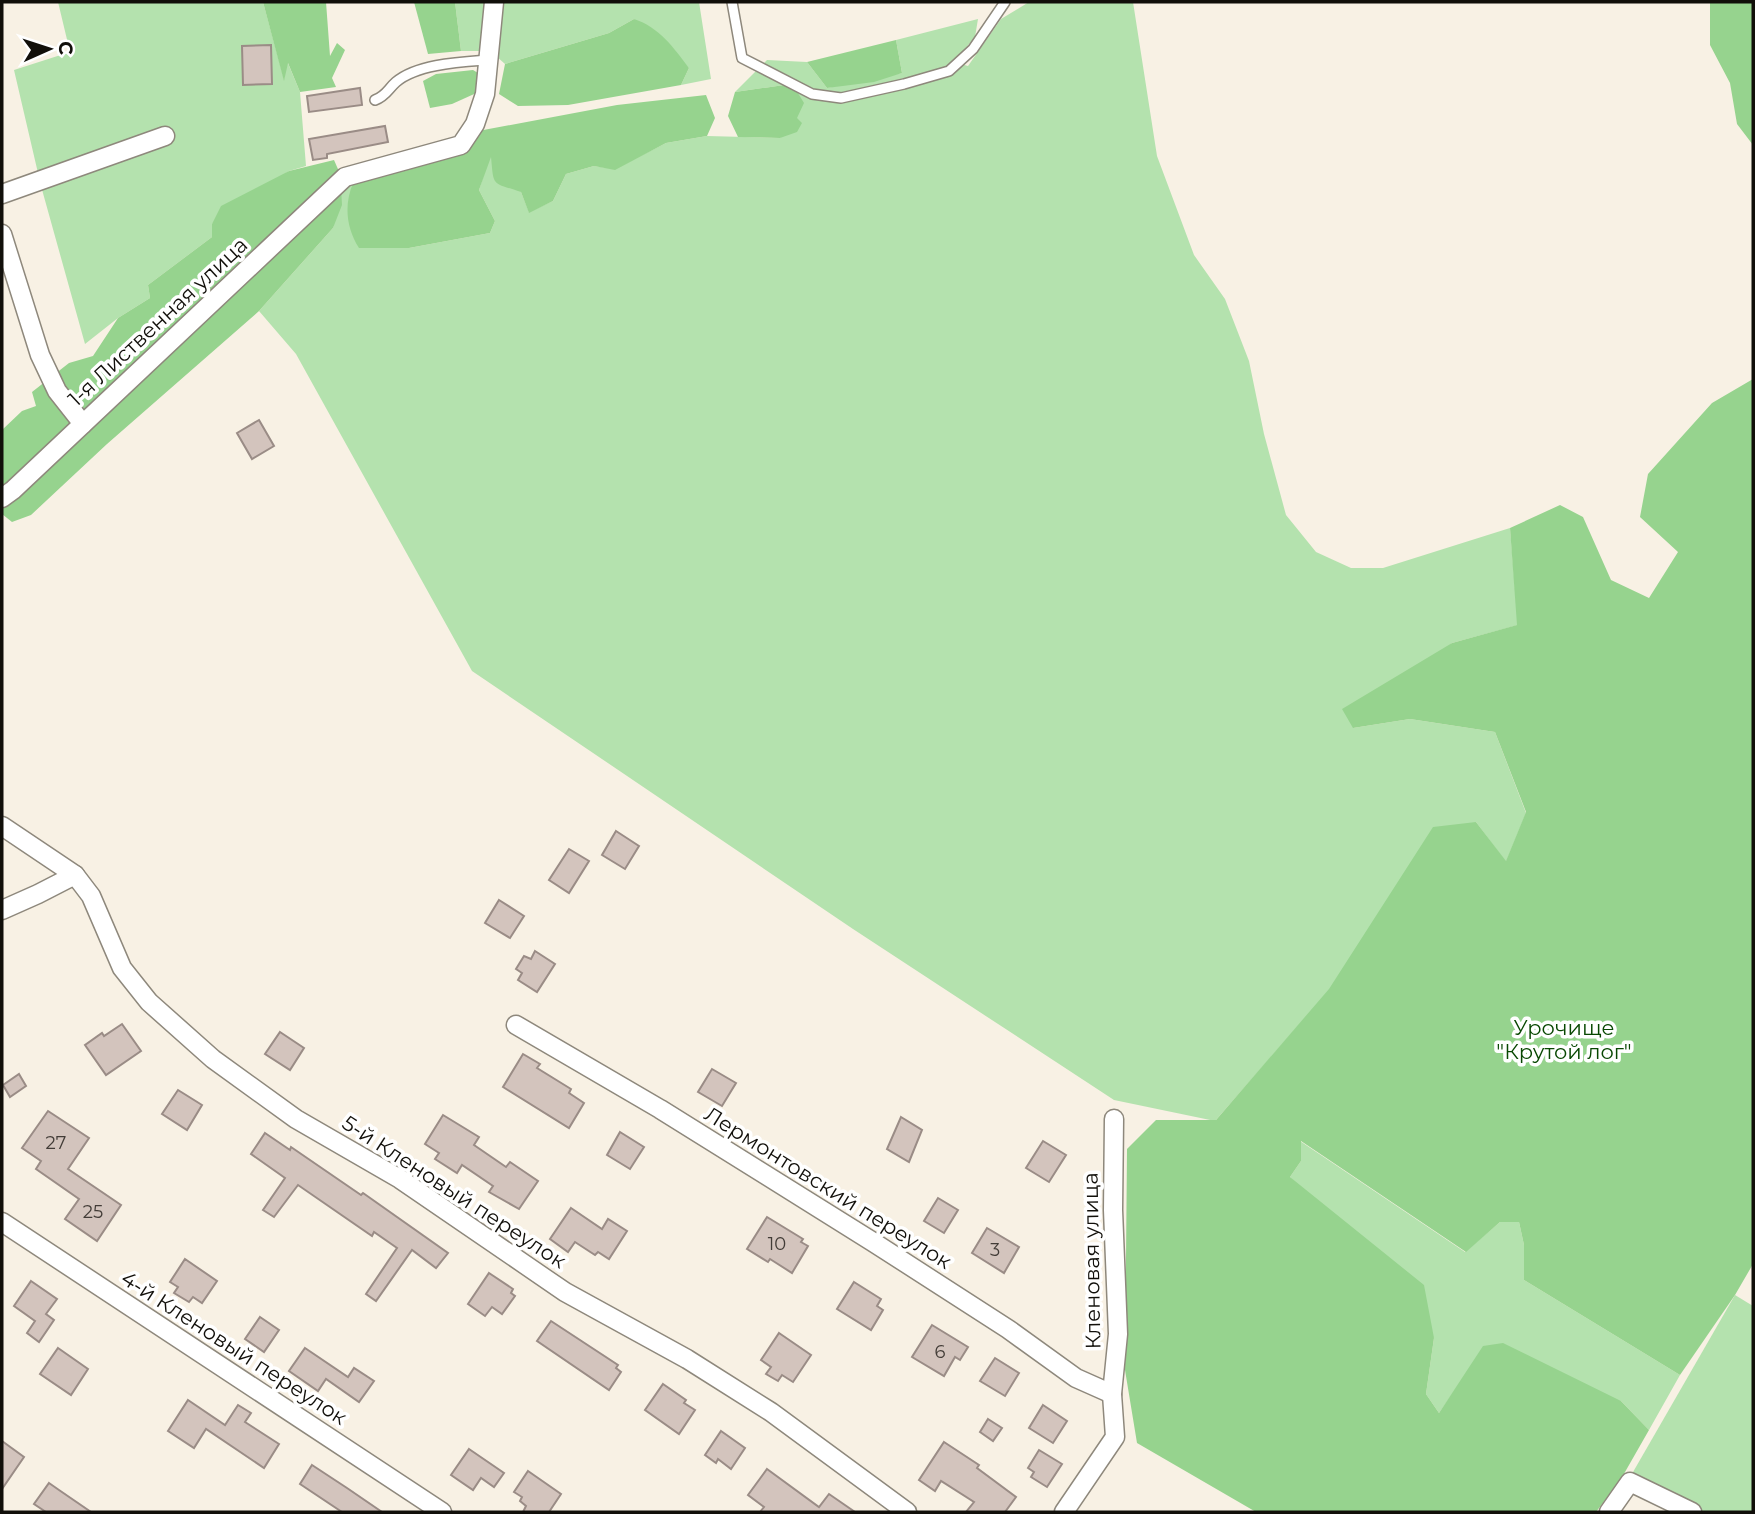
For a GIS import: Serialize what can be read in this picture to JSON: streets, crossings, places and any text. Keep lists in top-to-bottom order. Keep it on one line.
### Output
{"streets":{"street":["1-я Лиственная улица","Лермонтовский переулок","5-й Кленовый переулок","Кленовая улица","4-й Кленовый переулок"]},"crossings":[["Лермонтовский переулок","Кленовая улица"]],"parks":["Урочище \"Крутой лог\""],"house_numbers":["27","25","10","3","6"],"north":"right"}
